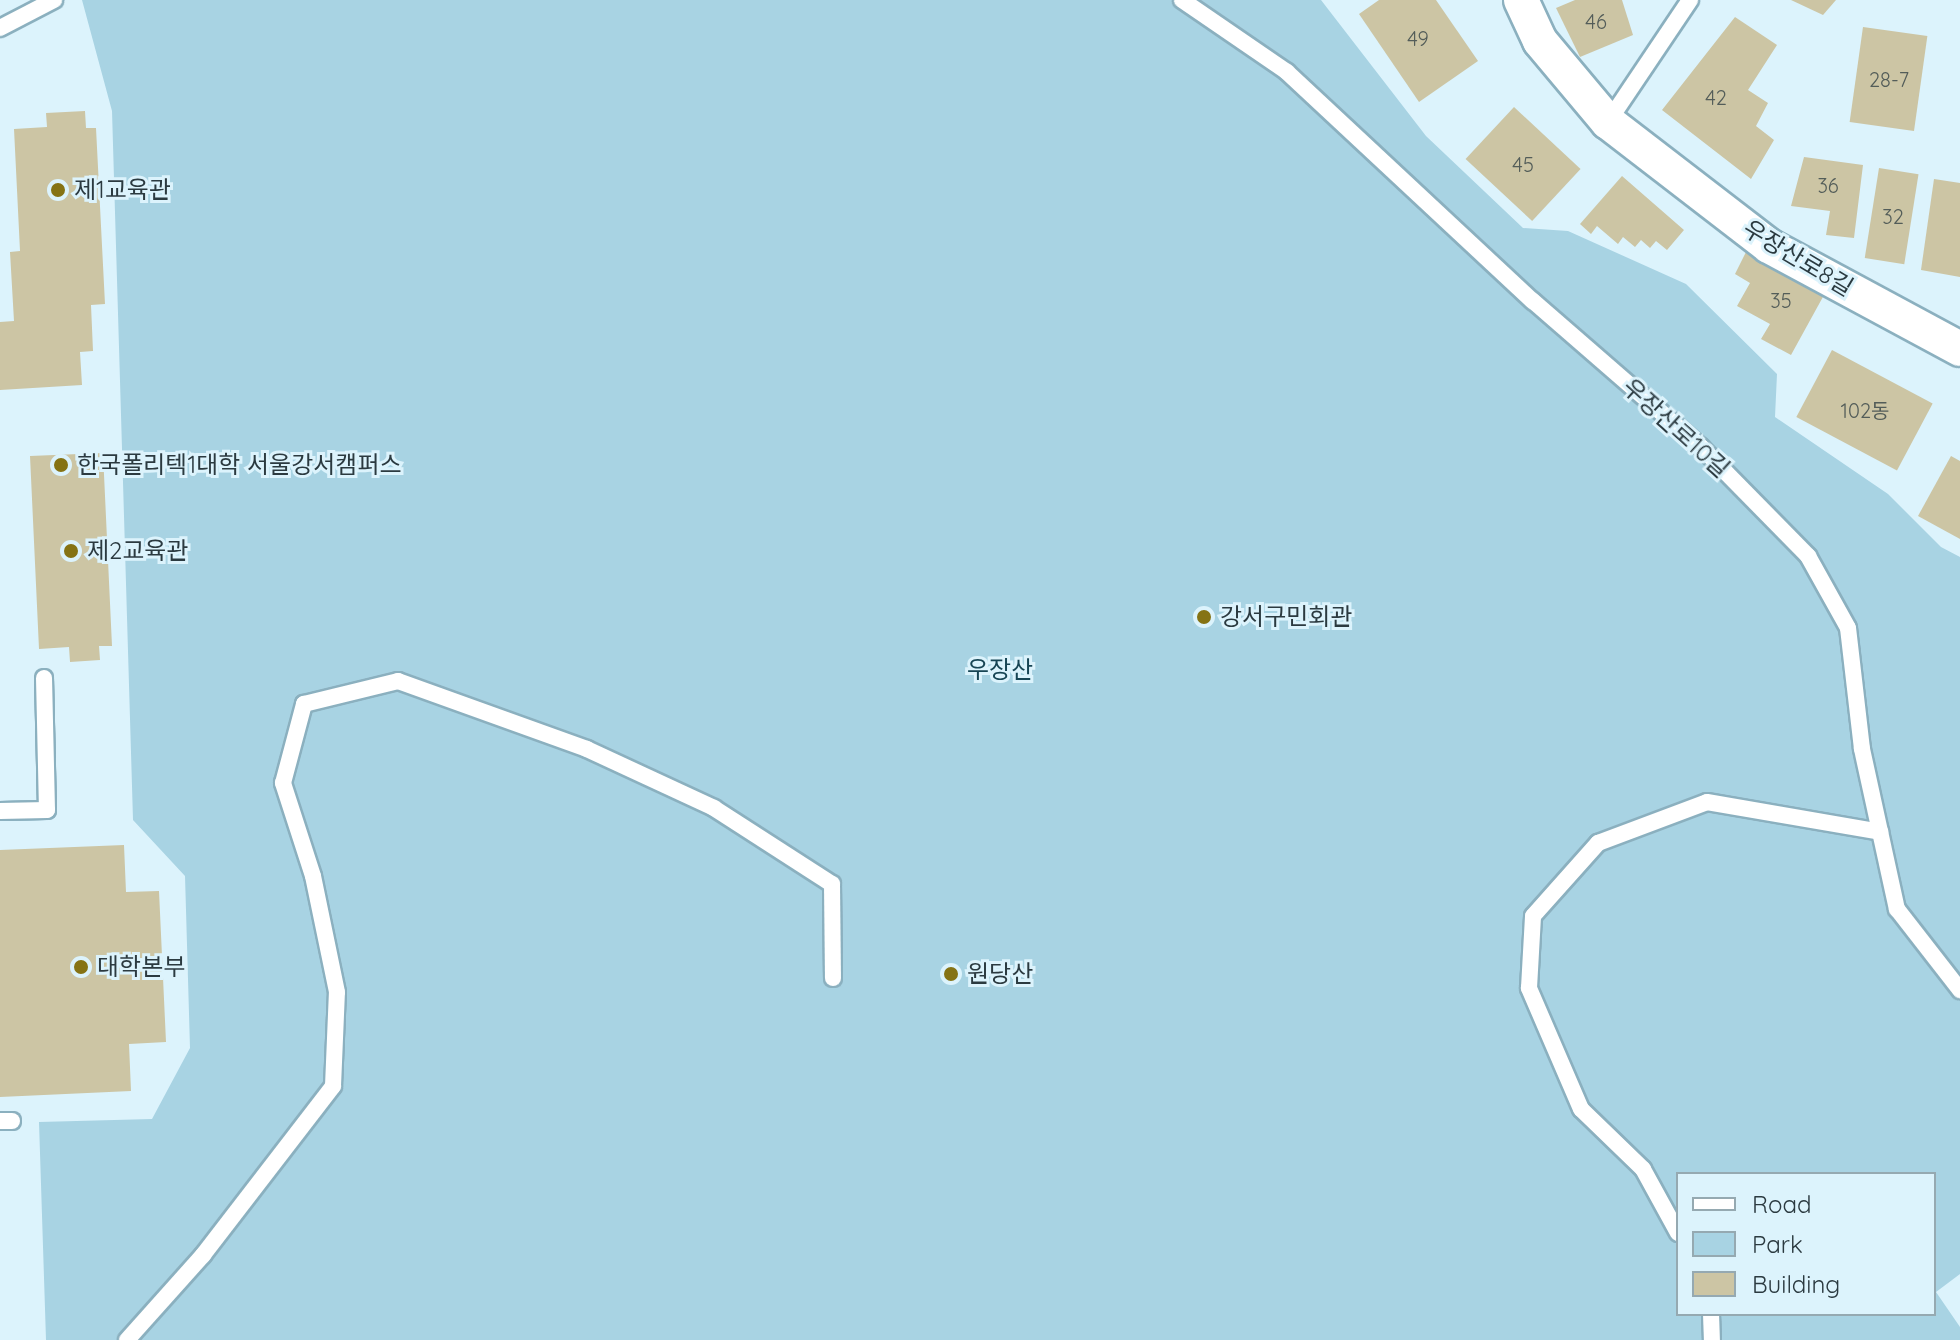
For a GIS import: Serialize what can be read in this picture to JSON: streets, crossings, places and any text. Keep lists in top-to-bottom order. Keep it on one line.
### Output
{"streets":{"street":["우장산로8길"],"lane":["우장산로10길"]},"parks":["우장산"],"places":["제1교육관","한국폴리텍1대학 서울강서캠퍼스","제2교육관","강서구민회관","대학본부","원당산"],"house_numbers":["46","49","28-7","42","45","36","32","35","102동"],"legend":["Road","Park","Building"]}
